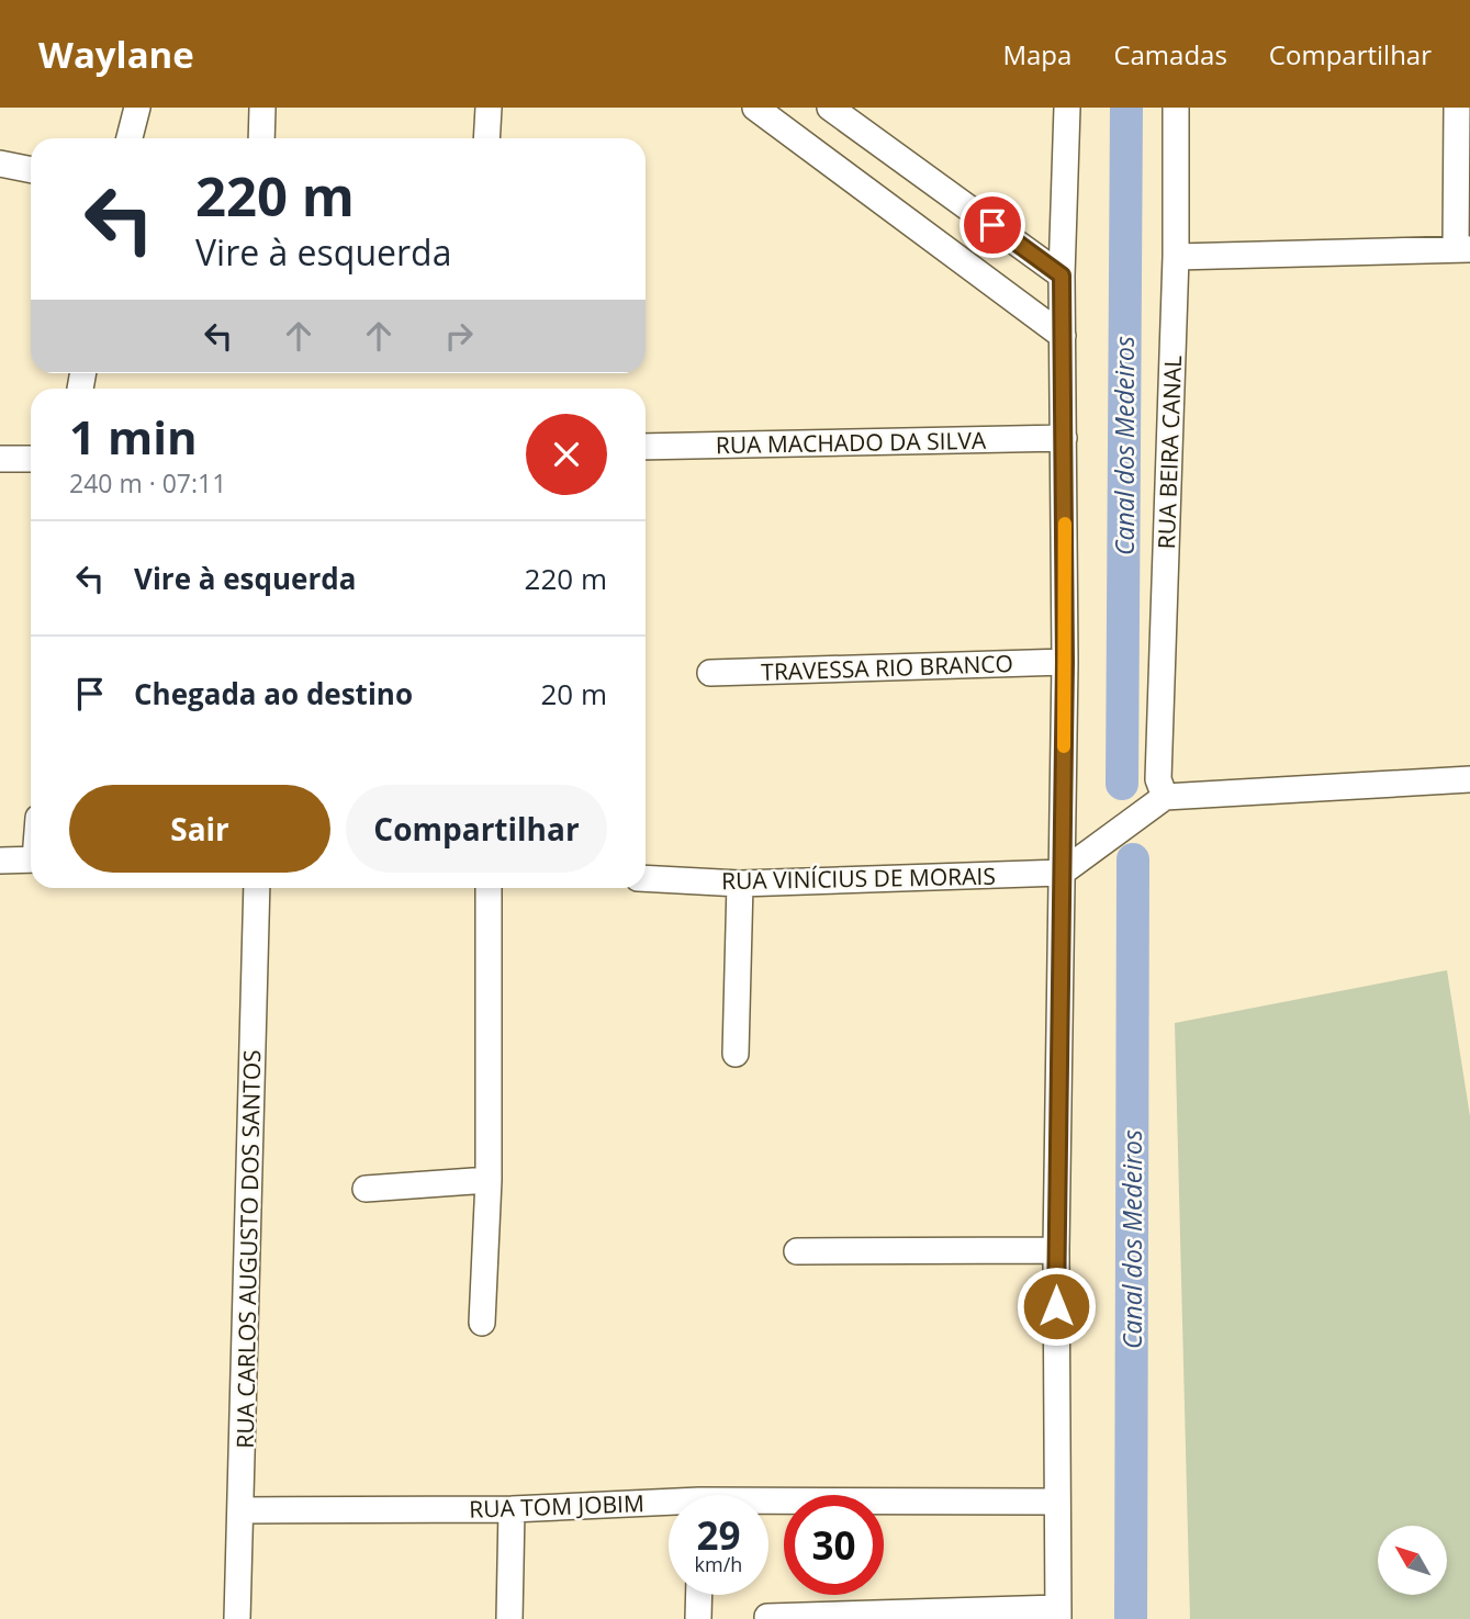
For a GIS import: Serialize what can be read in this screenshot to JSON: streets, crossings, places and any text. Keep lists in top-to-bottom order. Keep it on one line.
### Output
{"streets":{"street":["RUA MACHADO DA SILVA","RUA BEIRA CANAL","TRAVESSA RIO BRANCO","RUA VINÍCIUS DE MORAIS","RUA CARLOS AUGUSTO DOS SANTOS","RUA TOM JOBIM"]},"crossings":[["RUA CARLOS AUGUSTO DOS SANTOS","RUA TOM JOBIM"]],"water":["Canal dos Medeiros"],"north":"top left","page":{"header":"Waylane","nav":["Mapa","Camadas","Compartilhar"],"turn":["220 m","Vire à esquerda"],"heading":["1 min","240 m · 07:11"],"list":[{"name":"Vire à esquerda","value":"220 m"},{"name":"Chegada ao destino","value":"20 m"}],"buttons":["Sair","Compartilhar"],"speed":"29 km/h","limit":"30"}}
